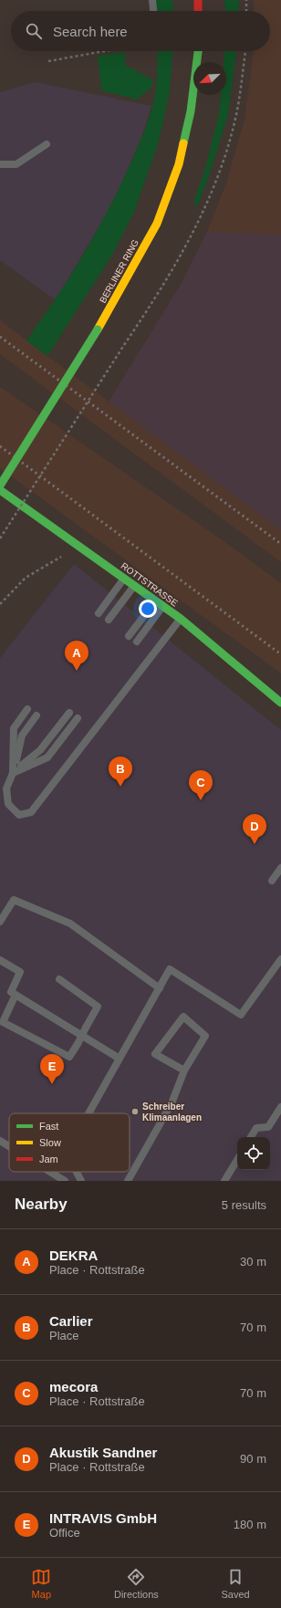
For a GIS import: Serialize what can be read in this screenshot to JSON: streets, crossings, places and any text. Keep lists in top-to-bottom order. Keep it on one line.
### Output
{"streets":{"main road":["BERLINER RING","ROTTSTRASSE"]},"places":["Schreiber Klimaanlagen"],"legend":["Fast","Slow","Jam"],"north":"bottom left","page":{"search":"Search here","pins":["A","B","C","D","E"],"heading":["Nearby","5 results"],"list":[{"mark":"A","name":"DEKRA","note":"Place · Rottstraße","value":"30 m"},{"mark":"B","name":"Carlier","note":"Place","value":"70 m"},{"mark":"C","name":"mecora","note":"Place · Rottstraße","value":"70 m"},{"mark":"D","name":"Akustik Sandner","note":"Place · Rottstraße","value":"90 m"},{"mark":"E","name":"INTRAVIS GmbH","note":"Office","value":"180 m"}],"nav":["Map","Directions","Saved"]}}
